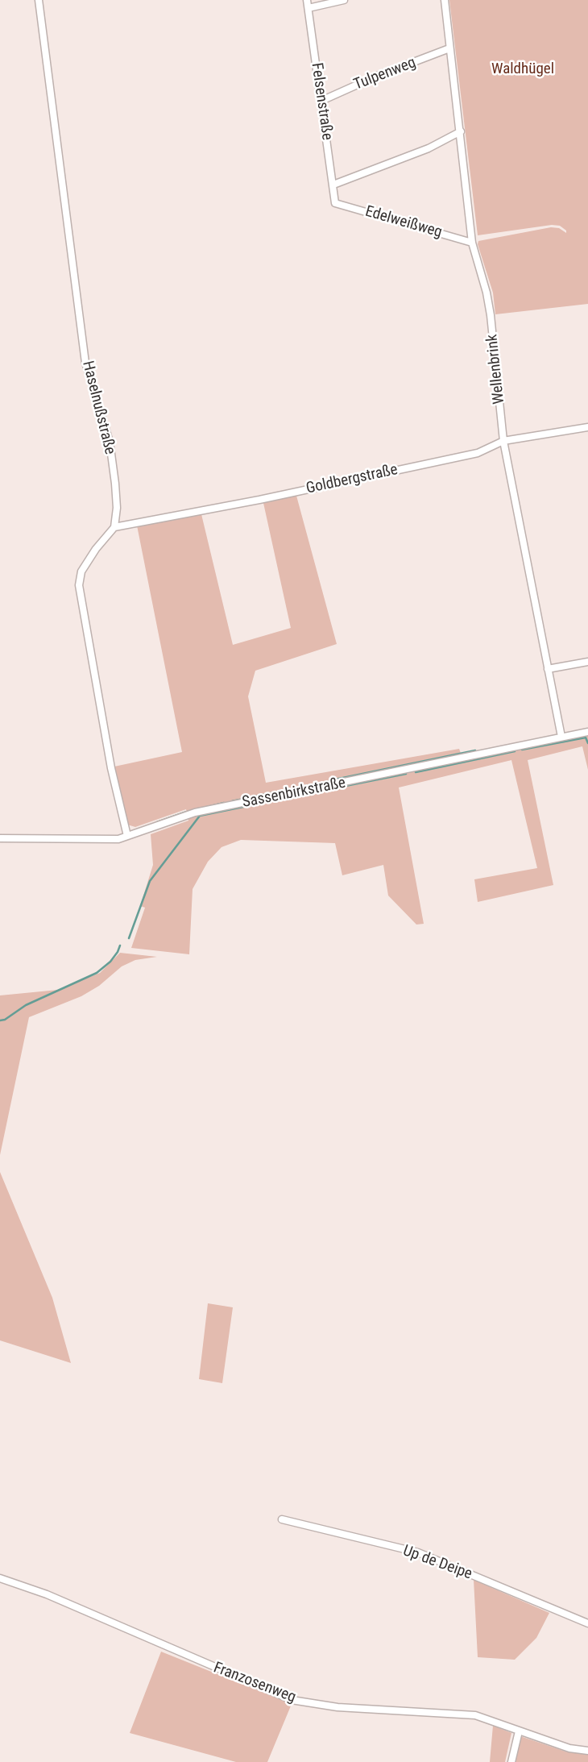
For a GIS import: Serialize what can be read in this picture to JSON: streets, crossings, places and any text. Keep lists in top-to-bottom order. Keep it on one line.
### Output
{"streets":{"street":["Tulpenweg","Felsenstraße","Edelweißweg","Wellenbrink","Haselnußstraße","Goldbergstraße","Sassenbirkstraße","Up de Deipe","Franzosenweg"]},"crossings":[["Tulpenweg","Felsenstraße"],["Tulpenweg","Wellenbrink"],["Felsenstraße","Edelweißweg"],["Edelweißweg","Wellenbrink"],["Wellenbrink","Goldbergstraße"],["Wellenbrink","Sassenbirkstraße"],["Haselnußstraße","Goldbergstraße"]],"parks":["Waldhügel"]}
